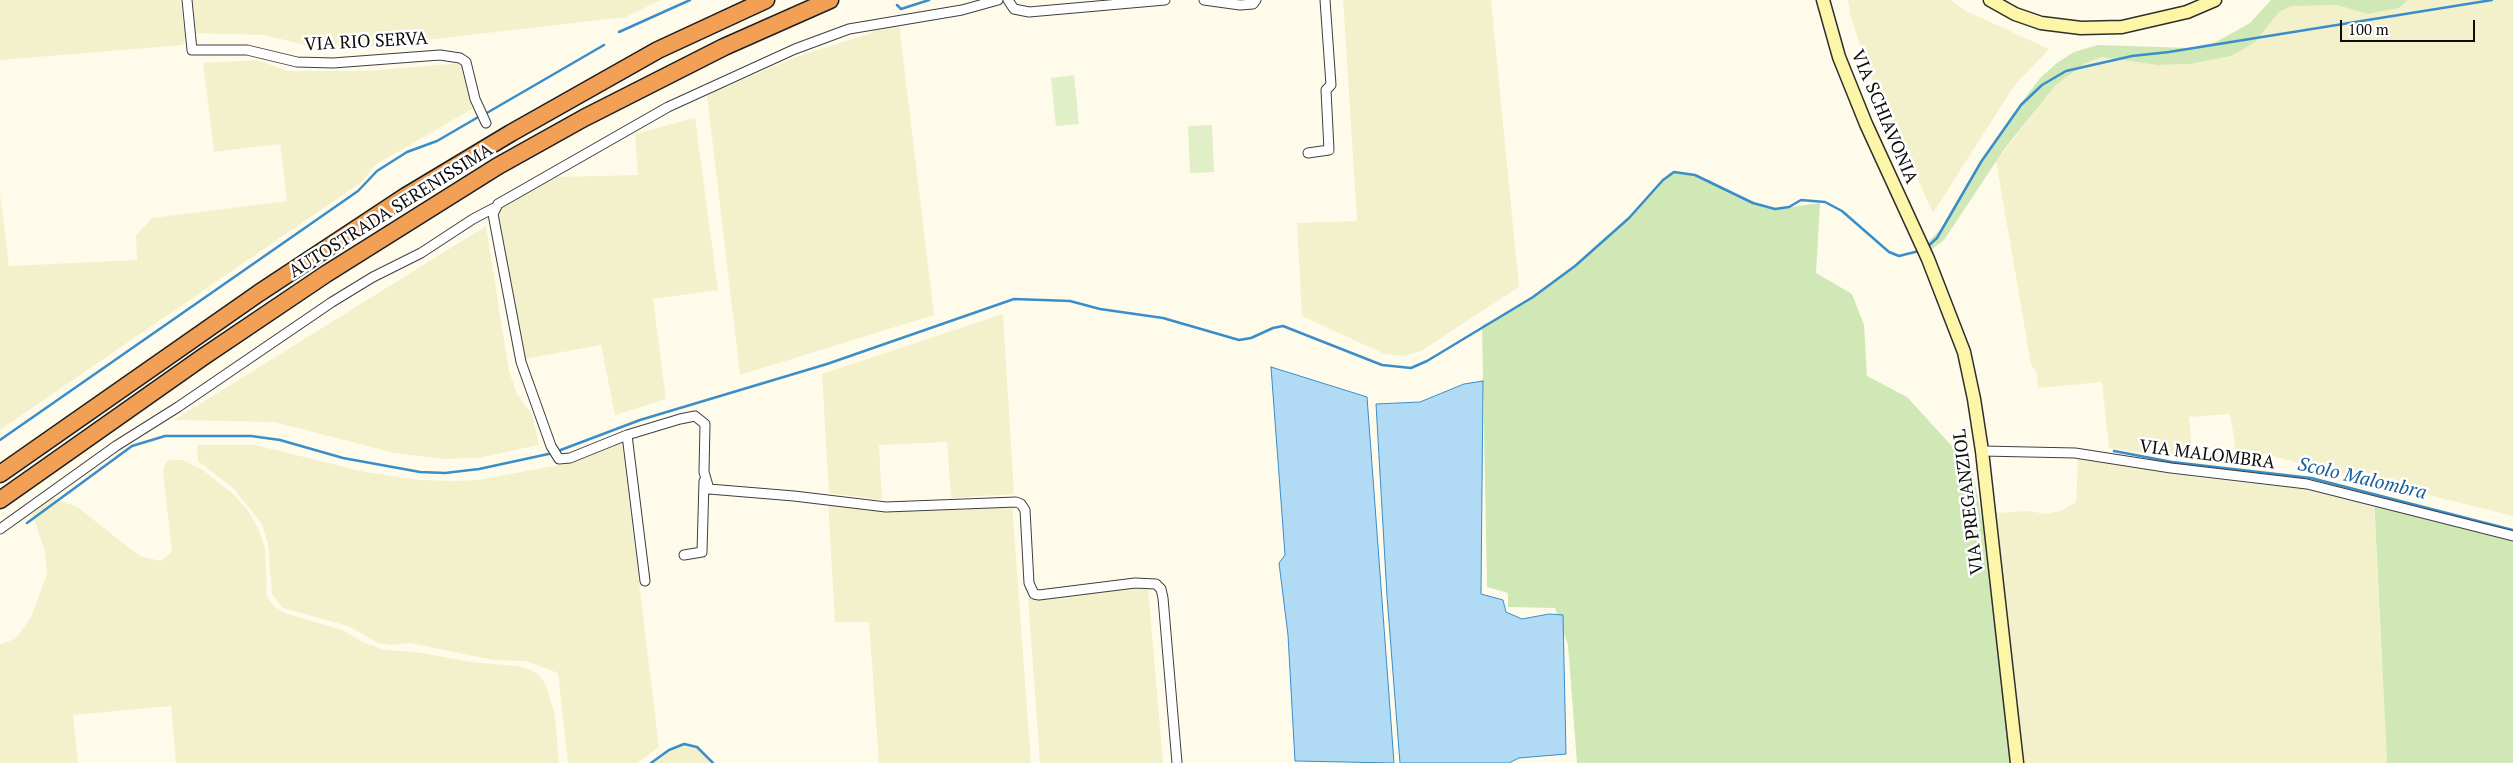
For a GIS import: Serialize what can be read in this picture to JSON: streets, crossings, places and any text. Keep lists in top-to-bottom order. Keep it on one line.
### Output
{"streets":{"highway":["AUTOSTRADA SERENISSIMA"],"street":["VIA RIO SERVA","VIA SCHIAVONIA","VIA MALOMBRA","VIA PREGANZIOL"]},"crossings":[["VIA SCHIAVONIA","VIA PREGANZIOL"],["VIA MALOMBRA","VIA PREGANZIOL"]],"water":["Scolo Malombra"],"scale_bar":"100 m"}
